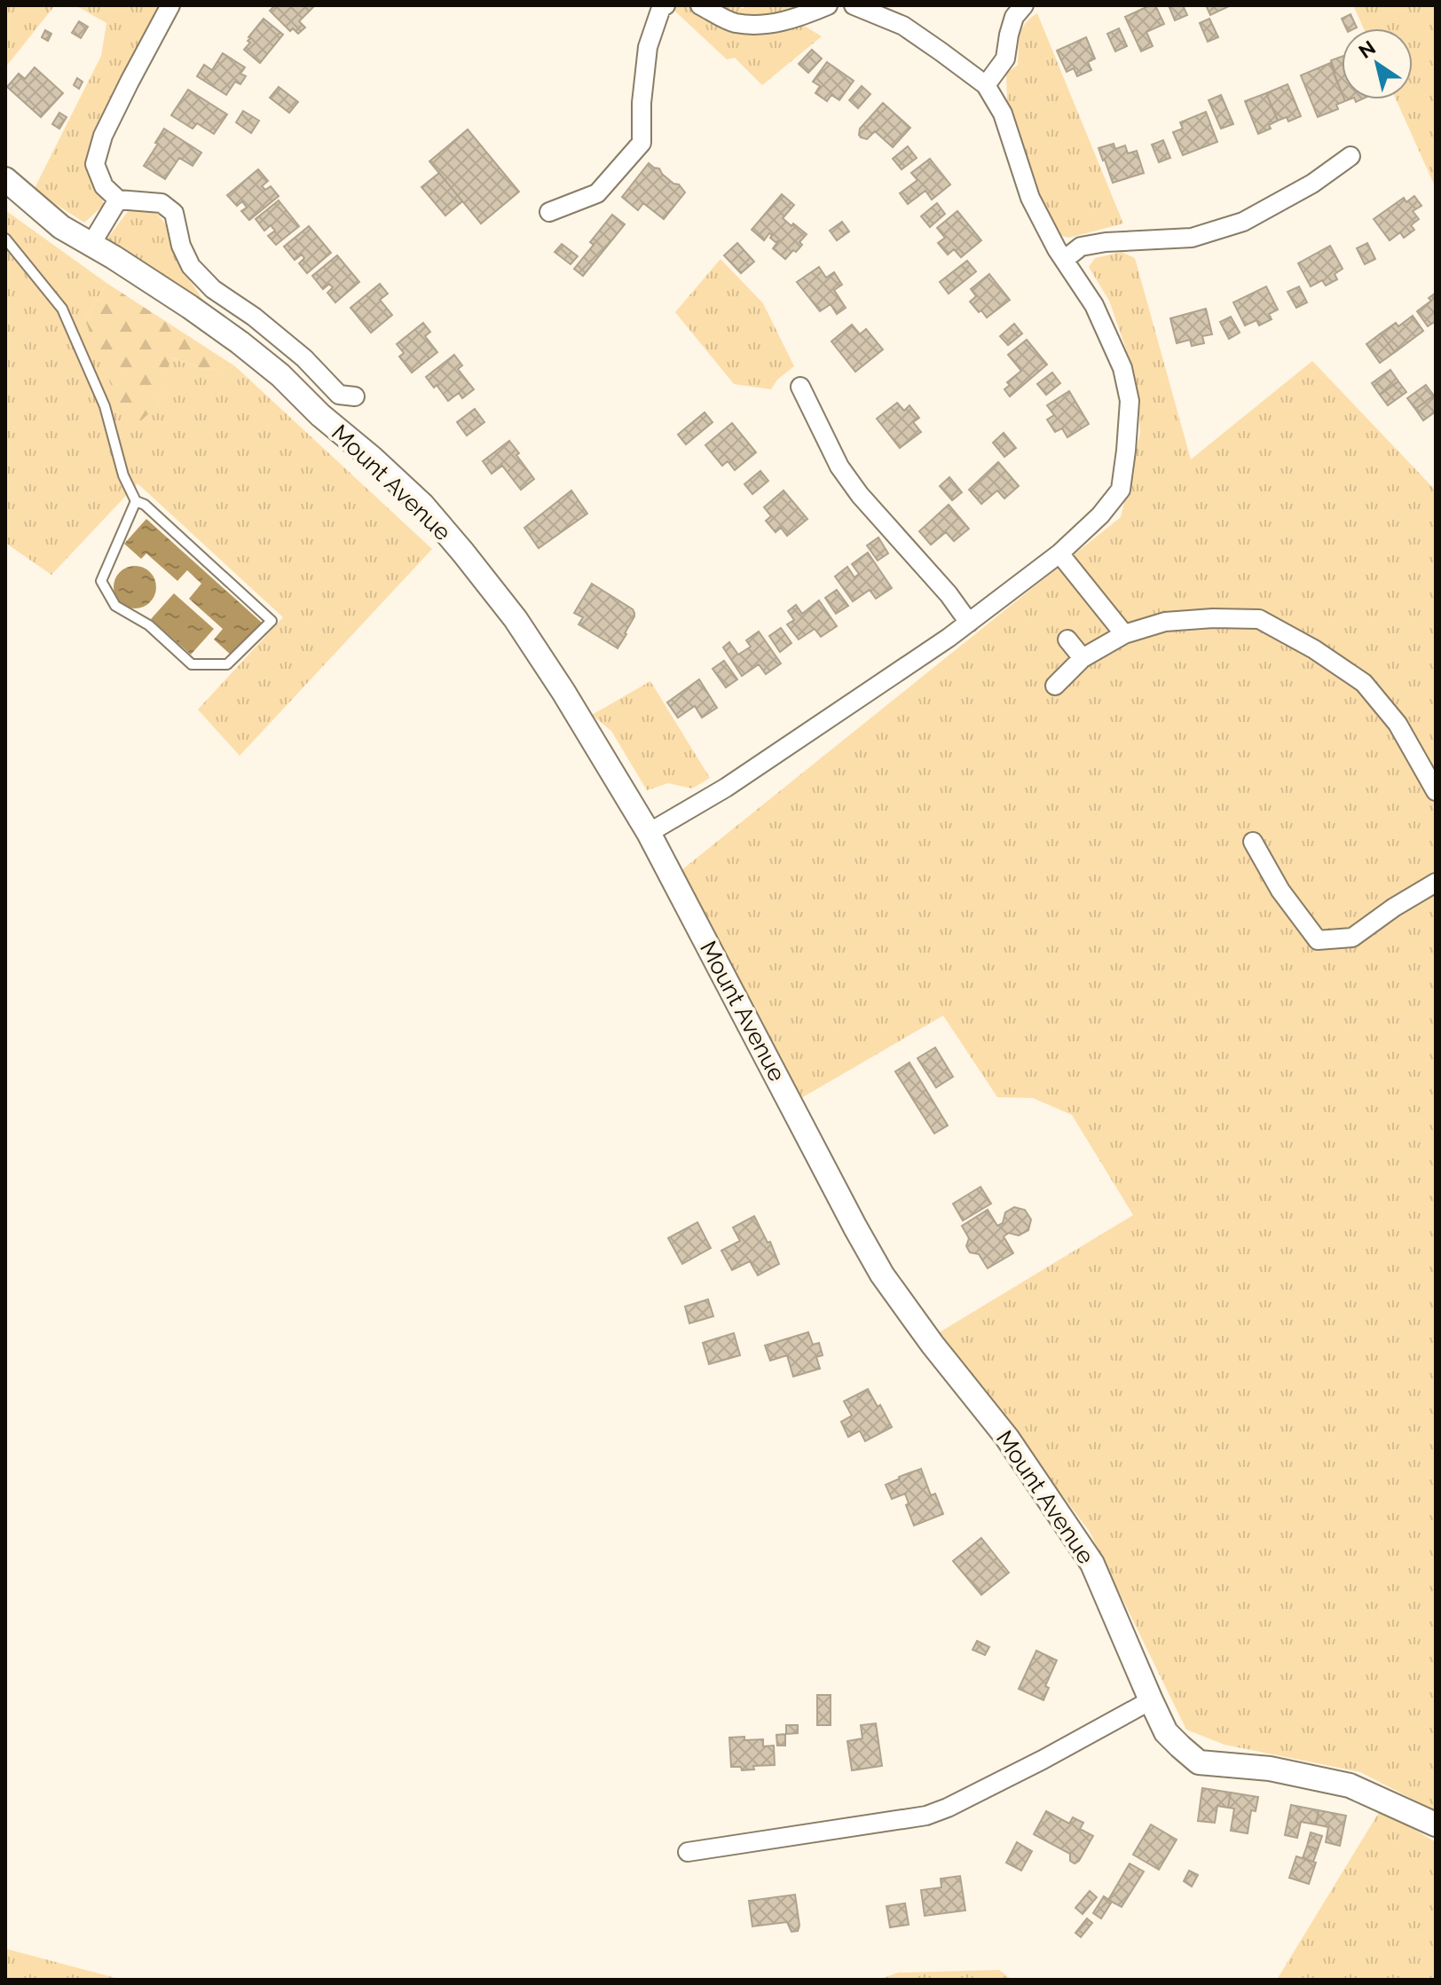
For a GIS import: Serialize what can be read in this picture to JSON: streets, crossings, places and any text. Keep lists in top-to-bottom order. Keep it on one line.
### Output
{"streets":{"street":["Mount Avenue"]},"north":"top left"}
